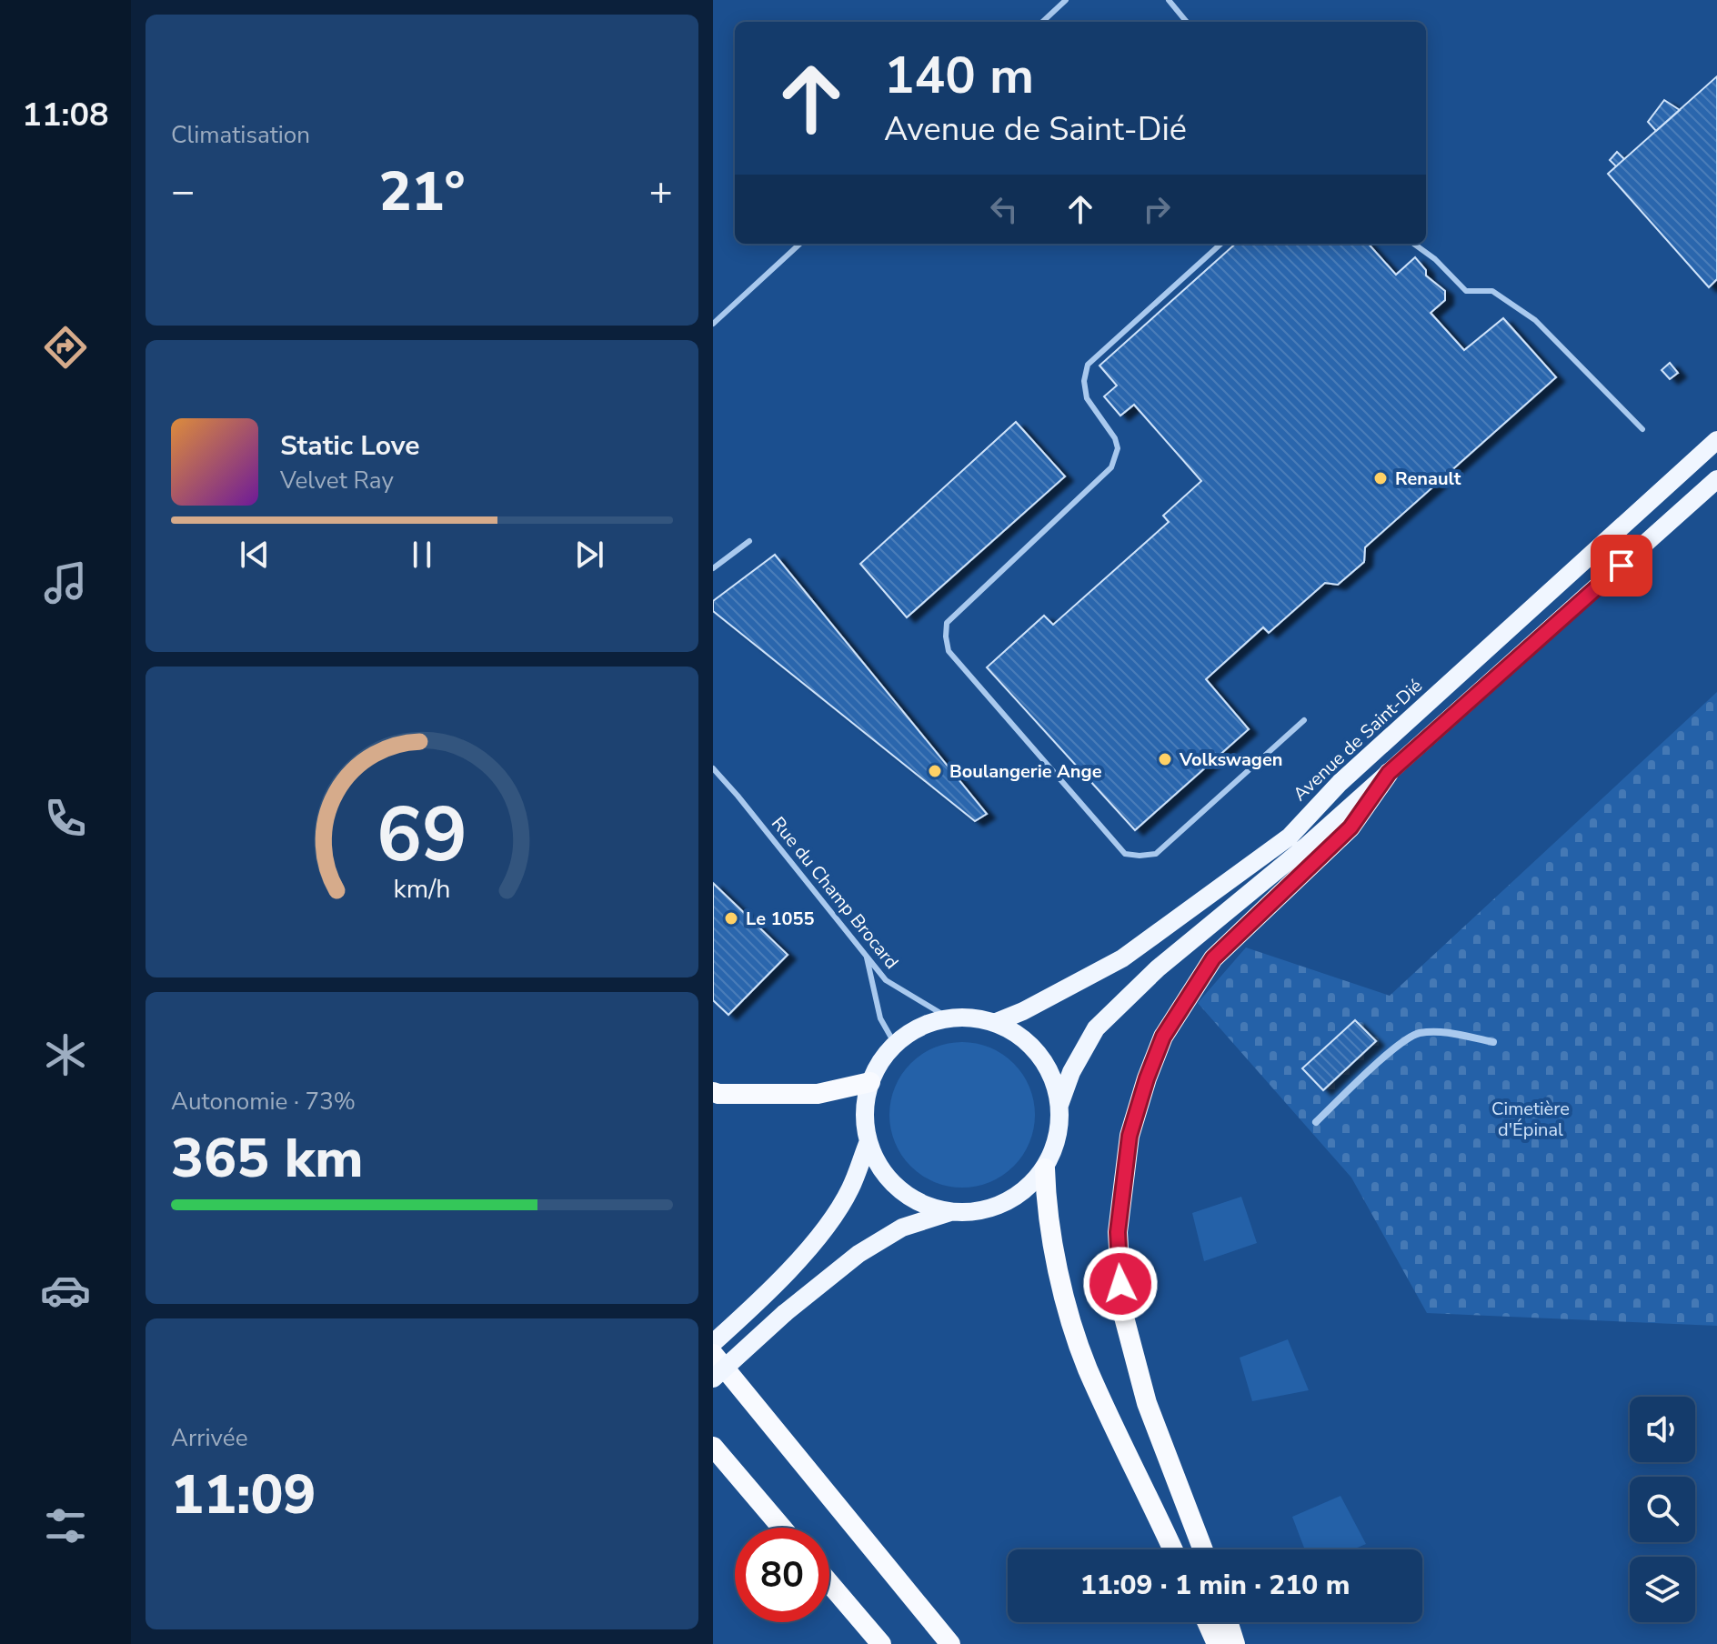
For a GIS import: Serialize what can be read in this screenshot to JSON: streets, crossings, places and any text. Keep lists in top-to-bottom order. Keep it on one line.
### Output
{"streets":{"main road":["Avenue de Saint-Dié"],"lane":["Rue du Champ Brocard"]},"crossings":[["Avenue de Saint-Dié","Rue du Champ Brocard"]],"parks":["Cimetière d'Épinal"],"places":["Renault","Volkswagen","Boulangerie Ange","Le 1055"],"page":{"tabs":"11:08","tile":["Climatisation",["Autonomie · 73%","365 km"],["Arrivée","11:09"]],"turn":["140 m","Avenue de Saint-Dié"],"heat":["−","21°","+"],"song":["Static Love","Velvet Ray"],"limit":"80","trip":"11:09 · 1 min · 210 m","gauge":["69","km/h"]}}
